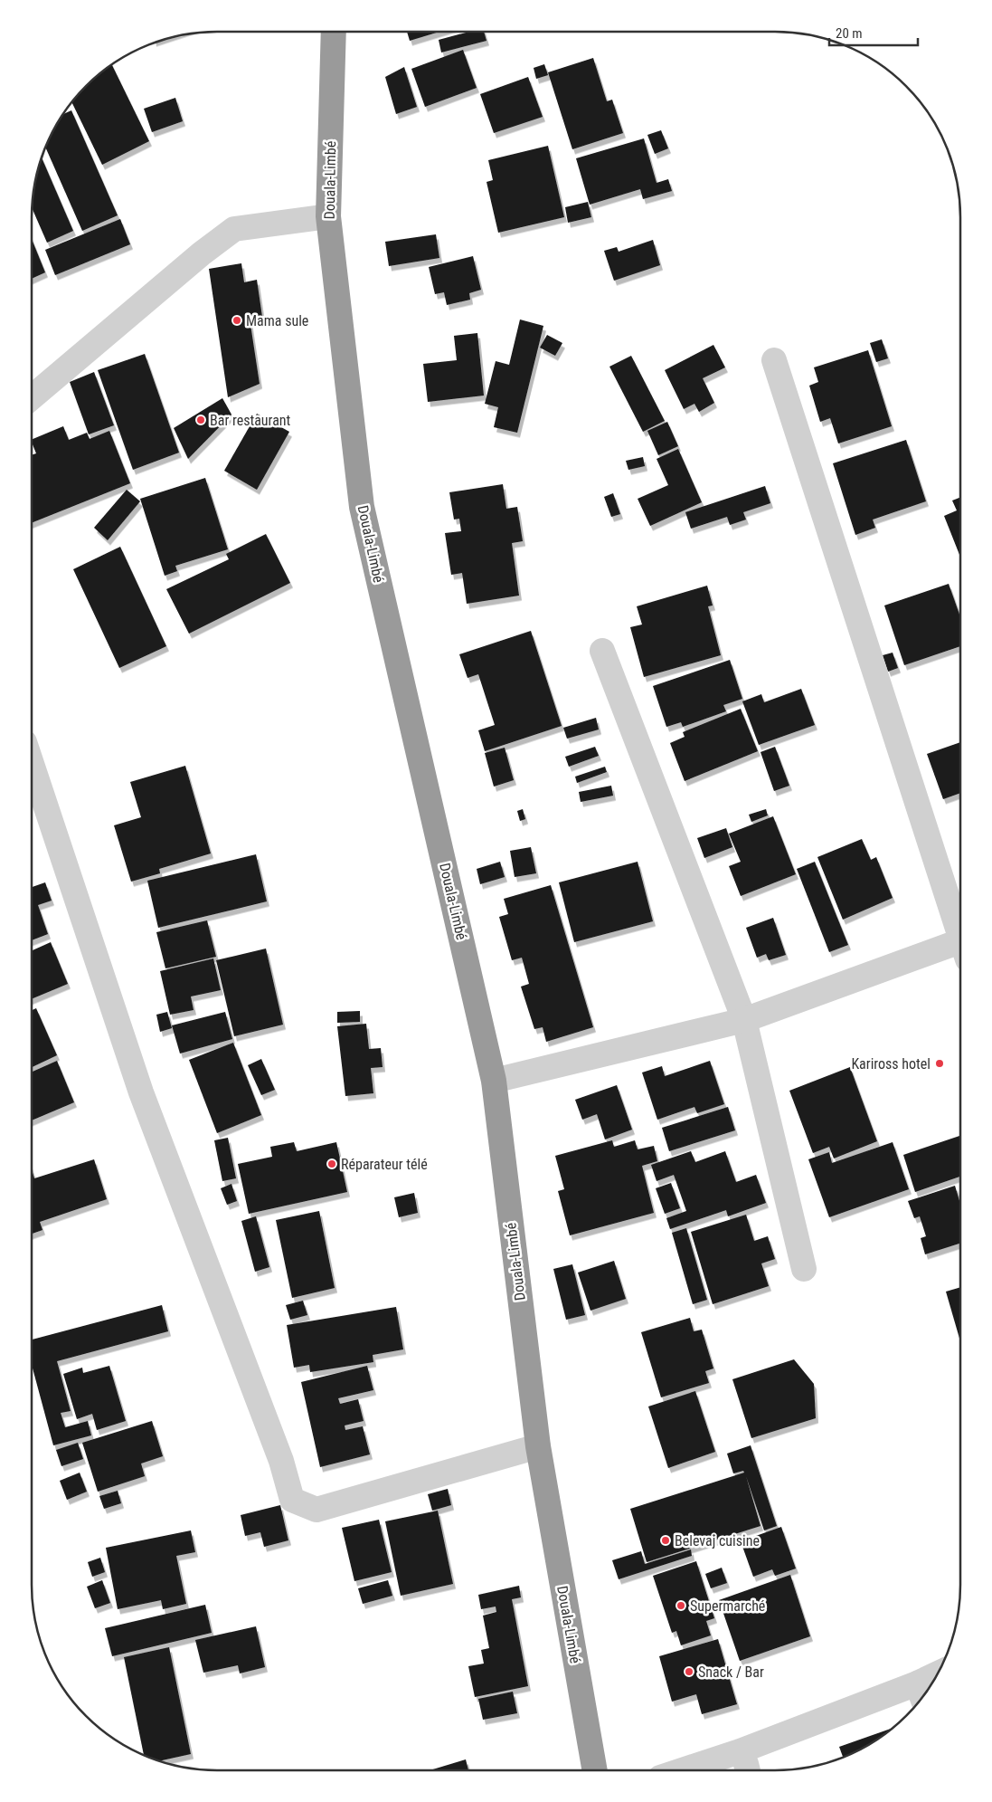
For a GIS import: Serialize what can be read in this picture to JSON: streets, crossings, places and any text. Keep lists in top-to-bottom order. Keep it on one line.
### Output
{"streets":{"highway":["Douala-Limbé"]},"places":["Mama sule","Bar restaurant","Kariross hotel","Réparateur télé","Belevaj cuisine","Supermarché","Snack / Bar"],"scale_bar":"20 m"}
